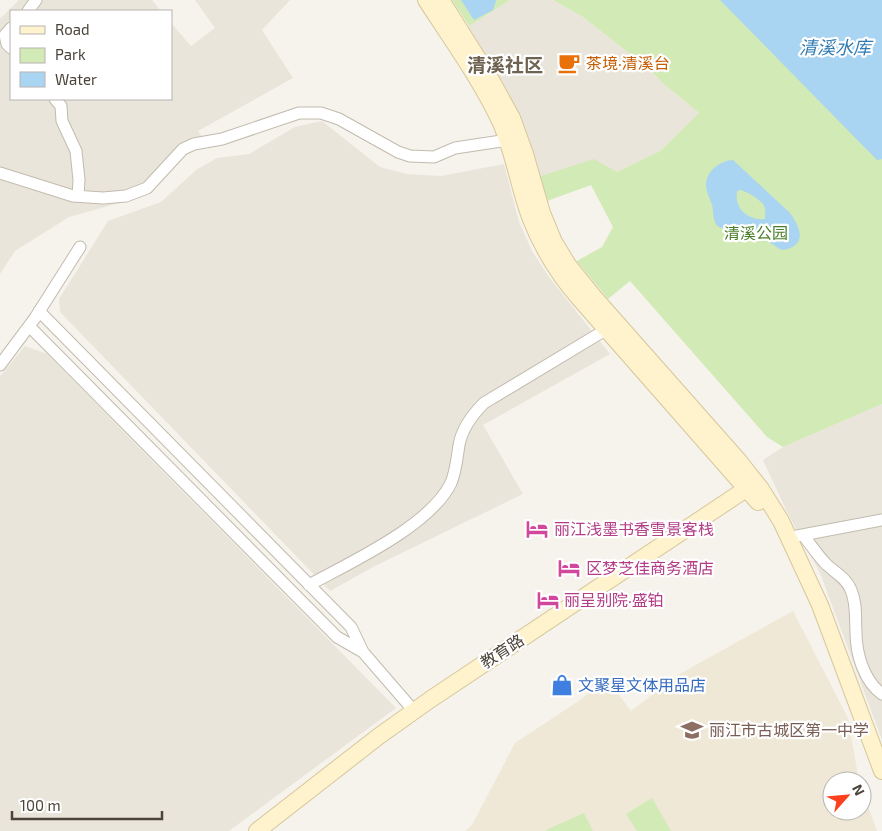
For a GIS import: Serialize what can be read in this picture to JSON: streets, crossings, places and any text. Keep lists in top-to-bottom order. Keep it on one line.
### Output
{"streets":{"street":["教育路"]},"districts":["清溪社区"],"water":["清溪水库"],"parks":["清溪公园"],"places":{"cafe":["茶境·清溪台"],"hotel":["丽江浅墨书香雪景客栈","区梦芝佳商务酒店","丽呈别院·盛铂"],"shop":["文聚星文体用品店"],"school or university":["丽江市古城区第一中学"]},"legend":["Road","Park","Water"],"scale_bar":"100 m","north":"top right"}
